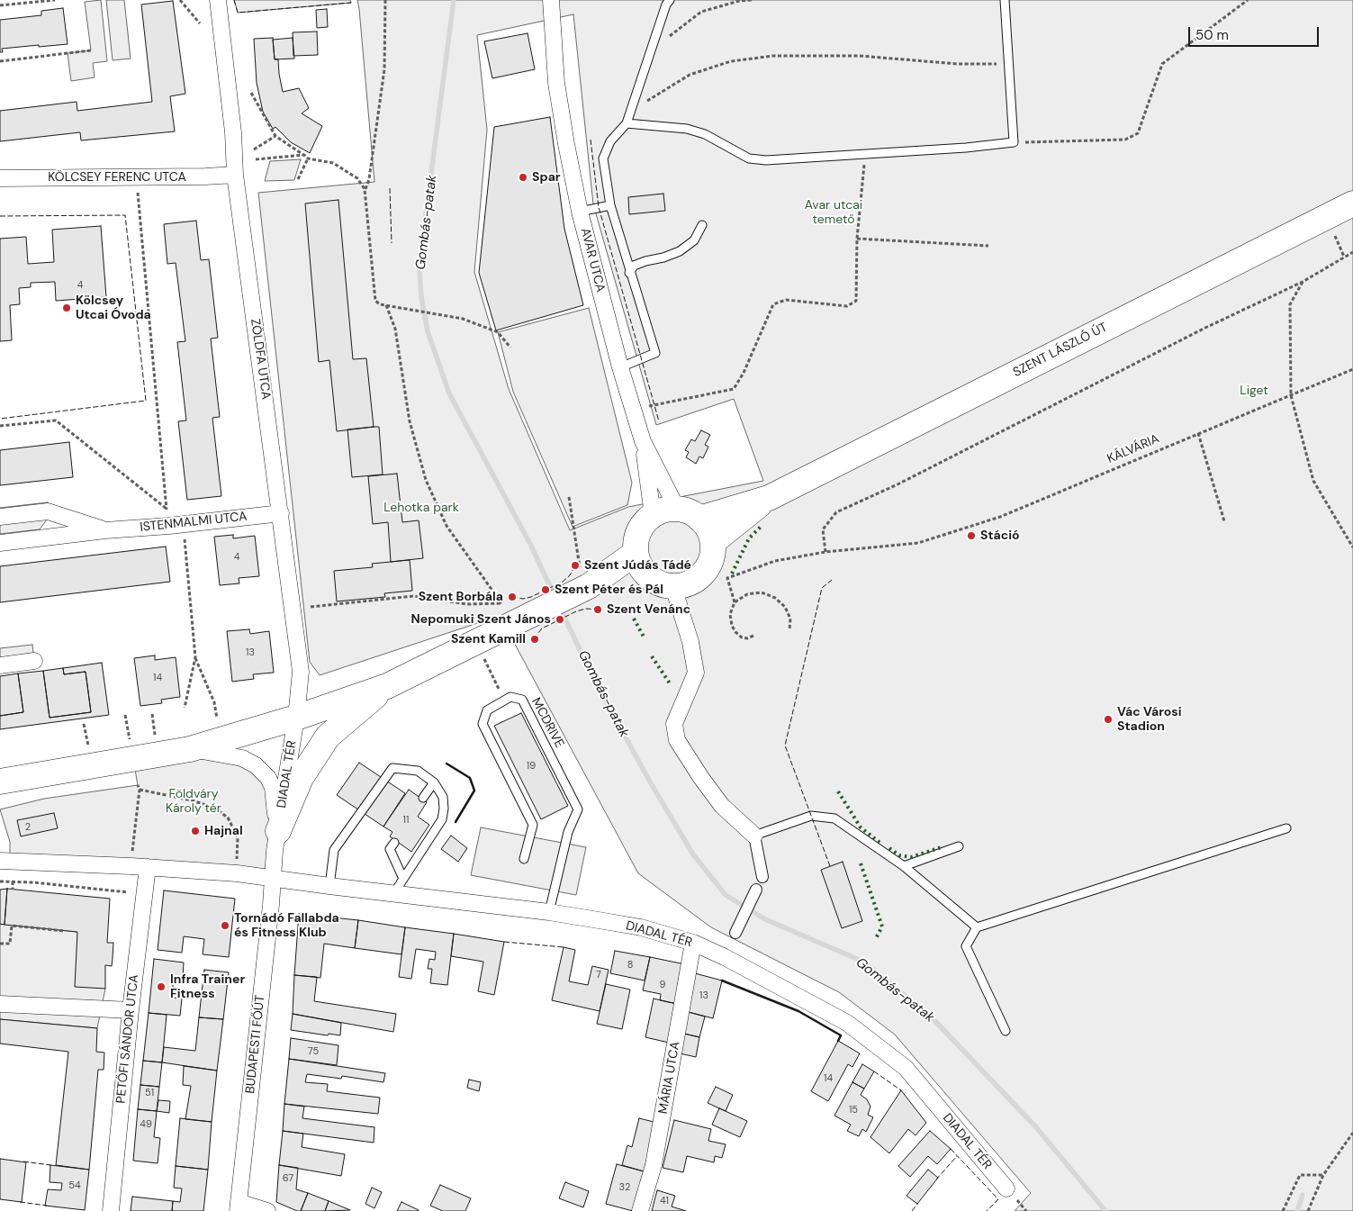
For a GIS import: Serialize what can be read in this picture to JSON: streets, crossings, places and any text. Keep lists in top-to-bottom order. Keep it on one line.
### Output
{"streets":{"main road":["SZENT LÁSZLÓ ÚT"],"street":["KÖLCSEY FERENC UTCA","AVAR UTCA","ZÖLDFA UTCA","ISTENMALMI UTCA","DIADAL TÉR","PETŐFI SÁNDOR UTCA","BUDAPESTI FŐÚT","MÁRIA UTCA"],"lane":["MCDRIVE"],"path":["KÁLVÁRIA"]},"crossings":[["KÖLCSEY FERENC UTCA","ZÖLDFA UTCA"],["ZÖLDFA UTCA","ISTENMALMI UTCA"],["ZÖLDFA UTCA","DIADAL TÉR"],["MCDRIVE","DIADAL TÉR"],["DIADAL TÉR","BUDAPESTI FŐÚT"],["DIADAL TÉR","MÁRIA UTCA"]],"water":["Gombás-patak"],"parks":["Avar utcai temető","Liget","Lehotka park","Földváry Károly tér"],"places":["Spar","Kölcsey Utcai Óvoda","Stáció","Szent Júdás Tádé","Szent Péter és Pál","Szent Borbála","Szent Venánc","Nepomuki Szent János","Szent Kamill","Vác Városi Stadion","Hajnal","Tornádó Fallabda és Fitness Klub","Infra Trainer Fitness"],"house_numbers":["4","4","13","14","19","11","2","8","7","9","13","75","14","51","15","49","67","54","32","41"],"scale_bar":"50 m"}
